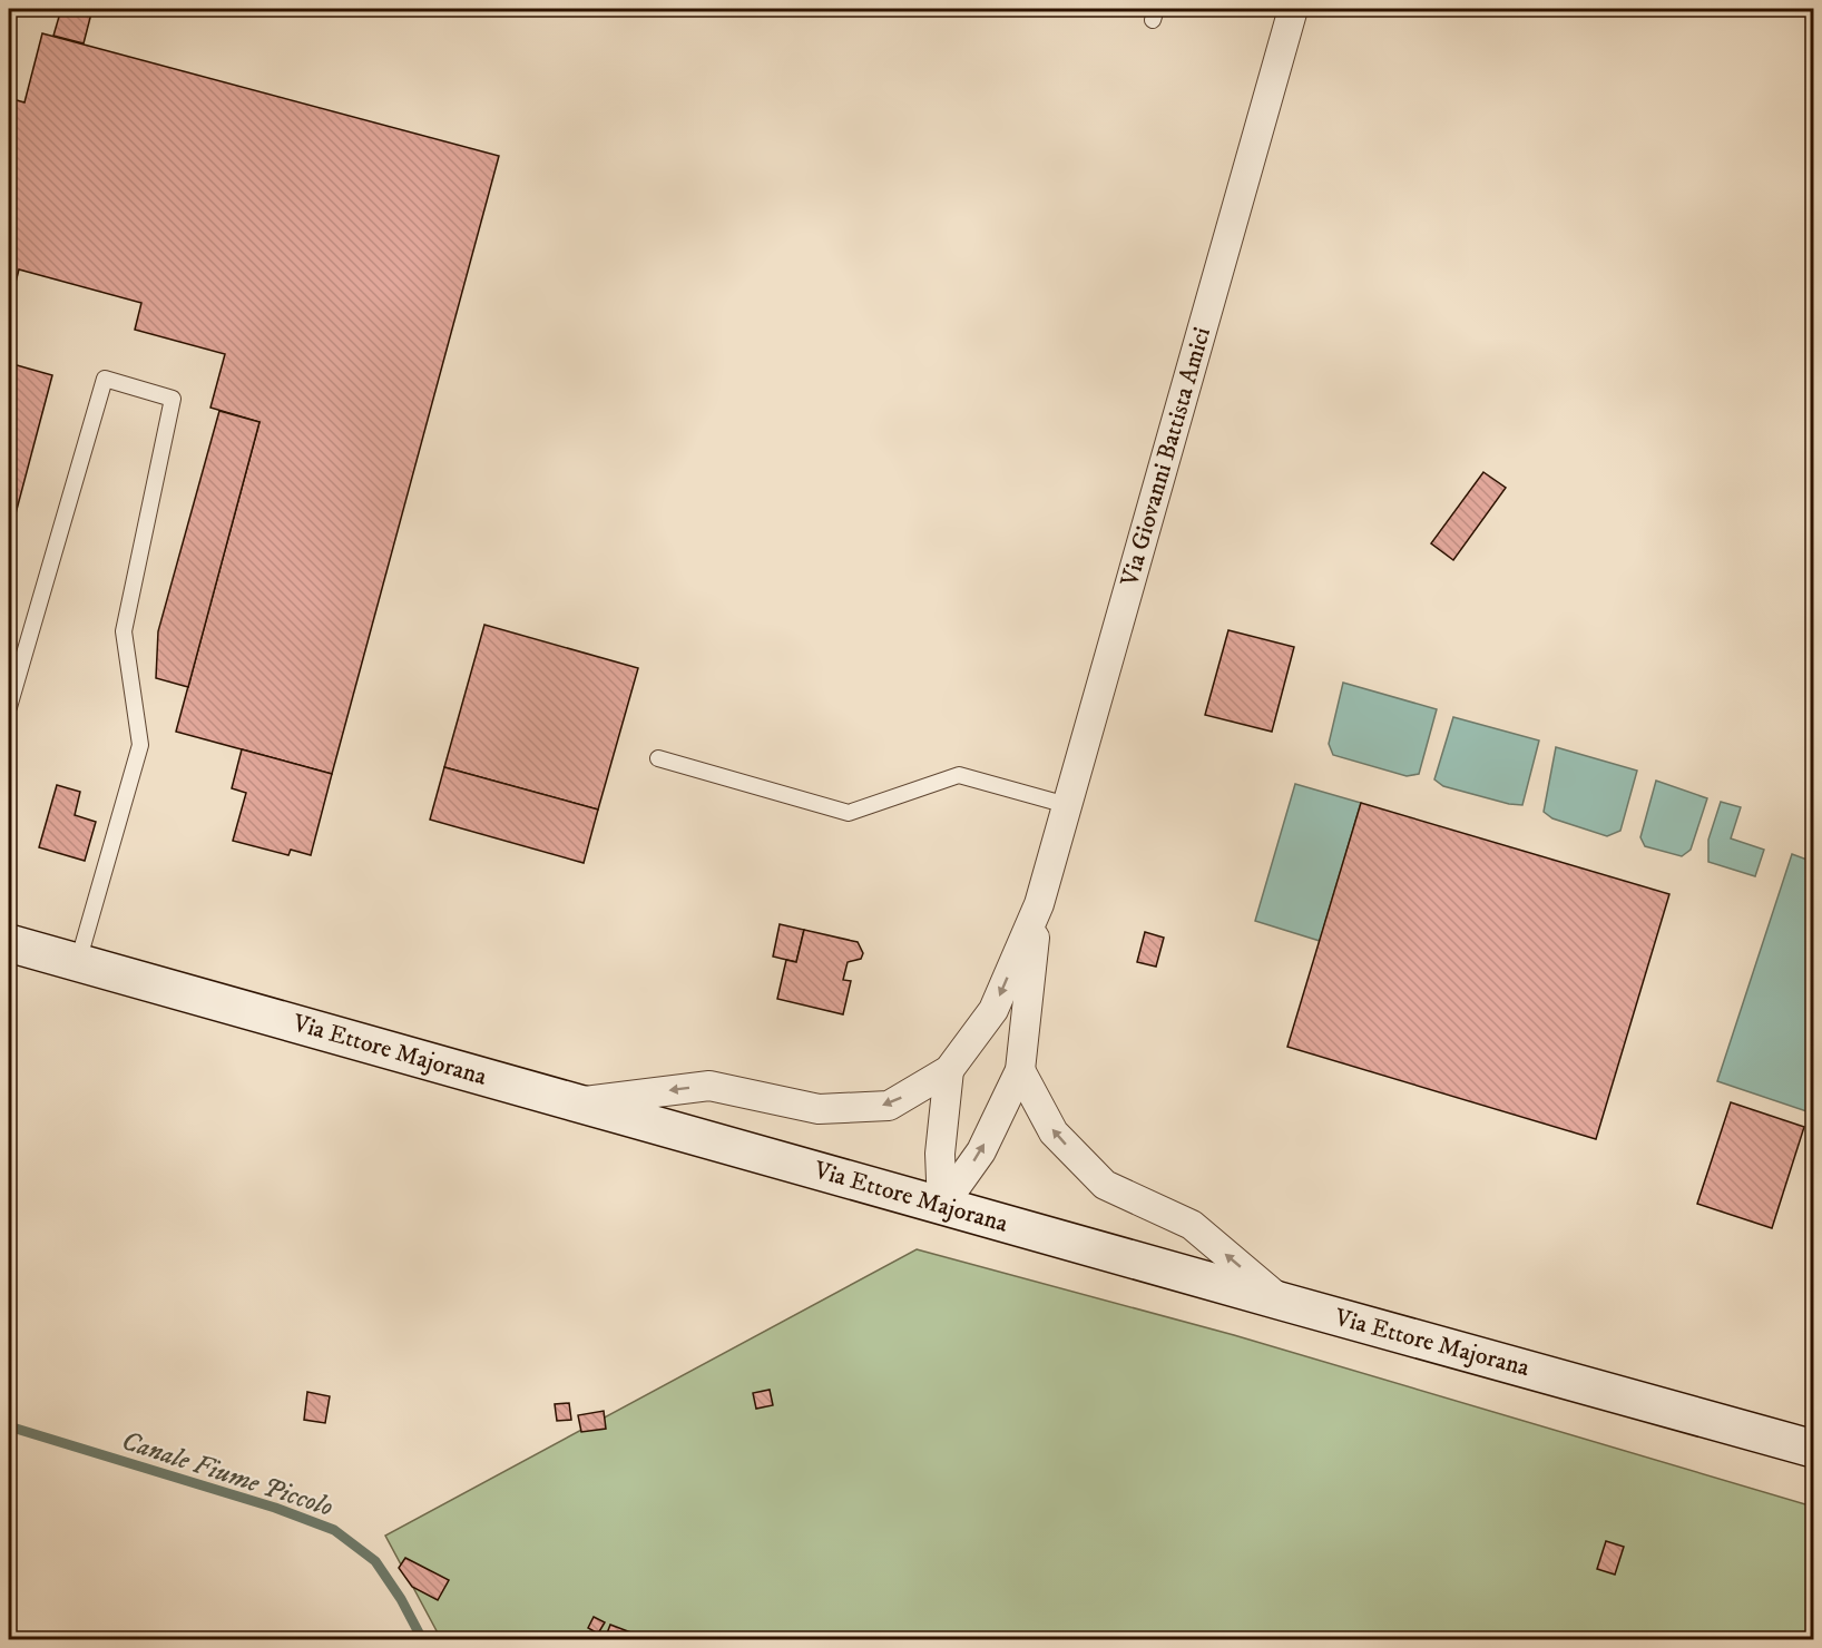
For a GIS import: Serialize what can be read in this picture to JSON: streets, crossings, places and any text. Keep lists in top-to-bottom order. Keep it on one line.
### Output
{"streets":{"main road":["Via Ettore Majorana"],"street":["Via Giovanni Battista Amici"]},"crossings":[["Via Giovanni Battista Amici","Via Ettore Majorana"]],"water":["Canale Fiume Piccolo"]}
